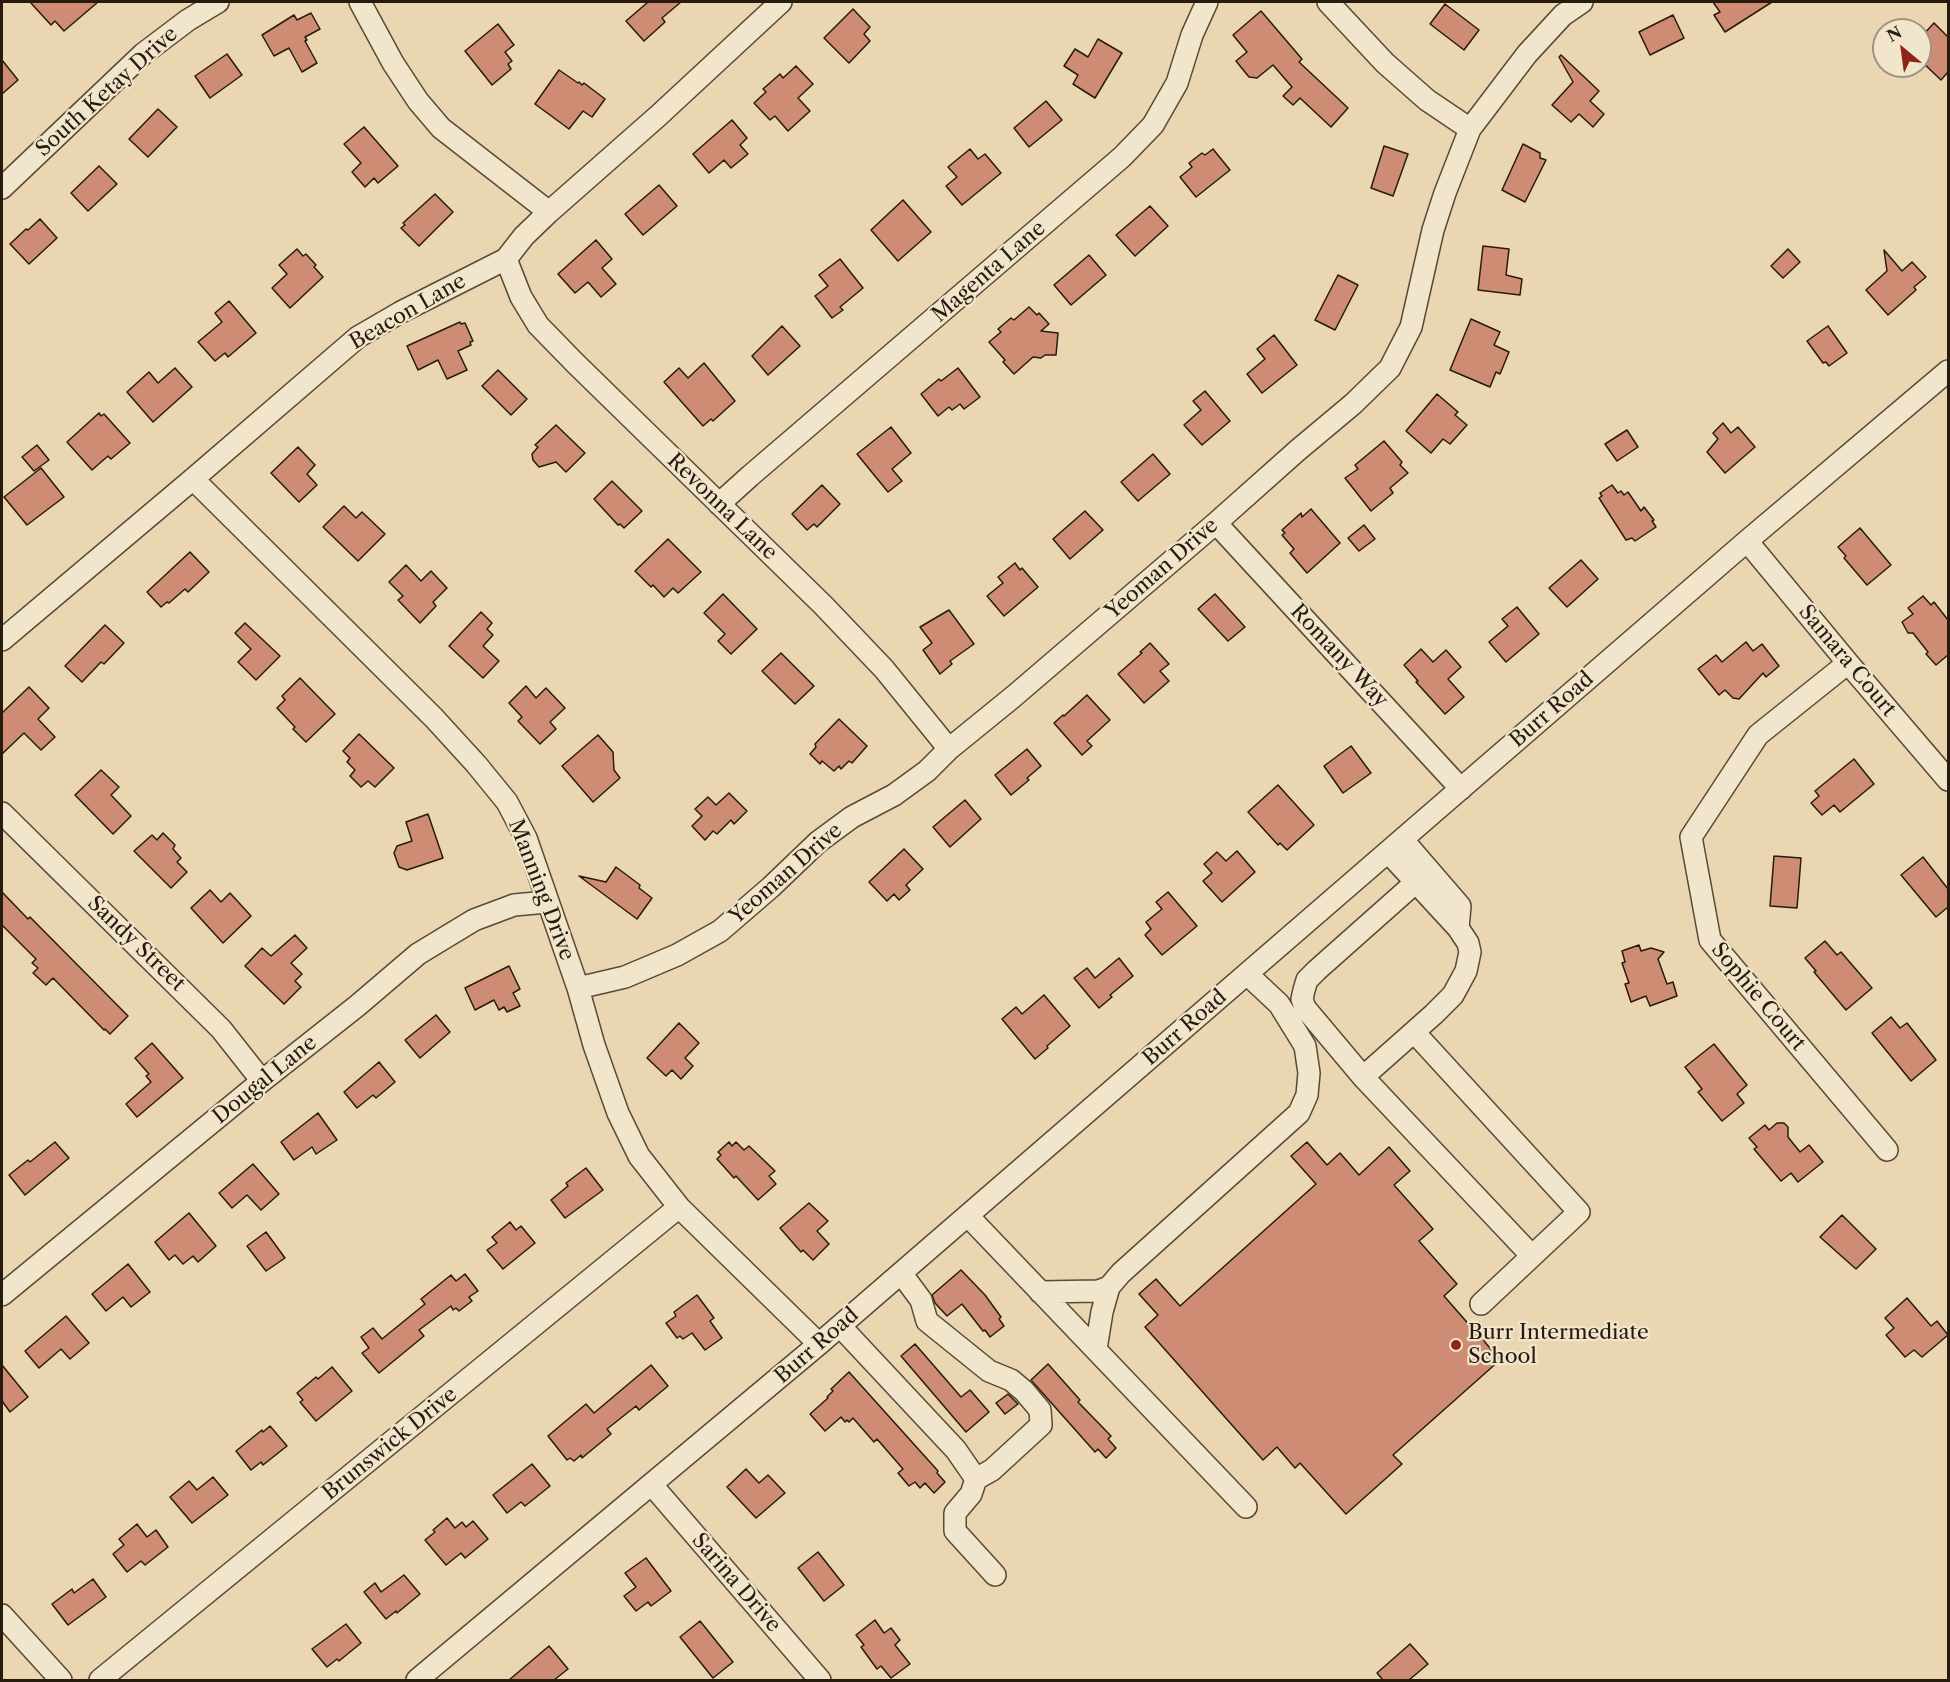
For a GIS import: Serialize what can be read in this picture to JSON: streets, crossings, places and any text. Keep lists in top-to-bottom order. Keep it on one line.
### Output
{"streets":{"street":["South Ketay Drive","Magenta Lane","Beacon Lane","Revonna Lane","Yeoman Drive","Romany Way","Samara Court","Burr Road","Manning Drive","Sandy Street","Sophie Court","Dougal Lane","Brunswick Drive","Sarina Drive"]},"crossings":[["Magenta Lane","Revonna Lane"],["Beacon Lane","Revonna Lane"],["Beacon Lane","Manning Drive"],["Revonna Lane","Yeoman Drive"],["Yeoman Drive","Romany Way"],["Yeoman Drive","Manning Drive"],["Romany Way","Burr Road"],["Samara Court","Burr Road"],["Samara Court","Sophie Court"],["Burr Road","Manning Drive"],["Burr Road","Sarina Drive"],["Manning Drive","Dougal Lane"],["Manning Drive","Brunswick Drive"],["Sandy Street","Dougal Lane"]],"places":["Burr Intermediate School"],"north":"top left"}
